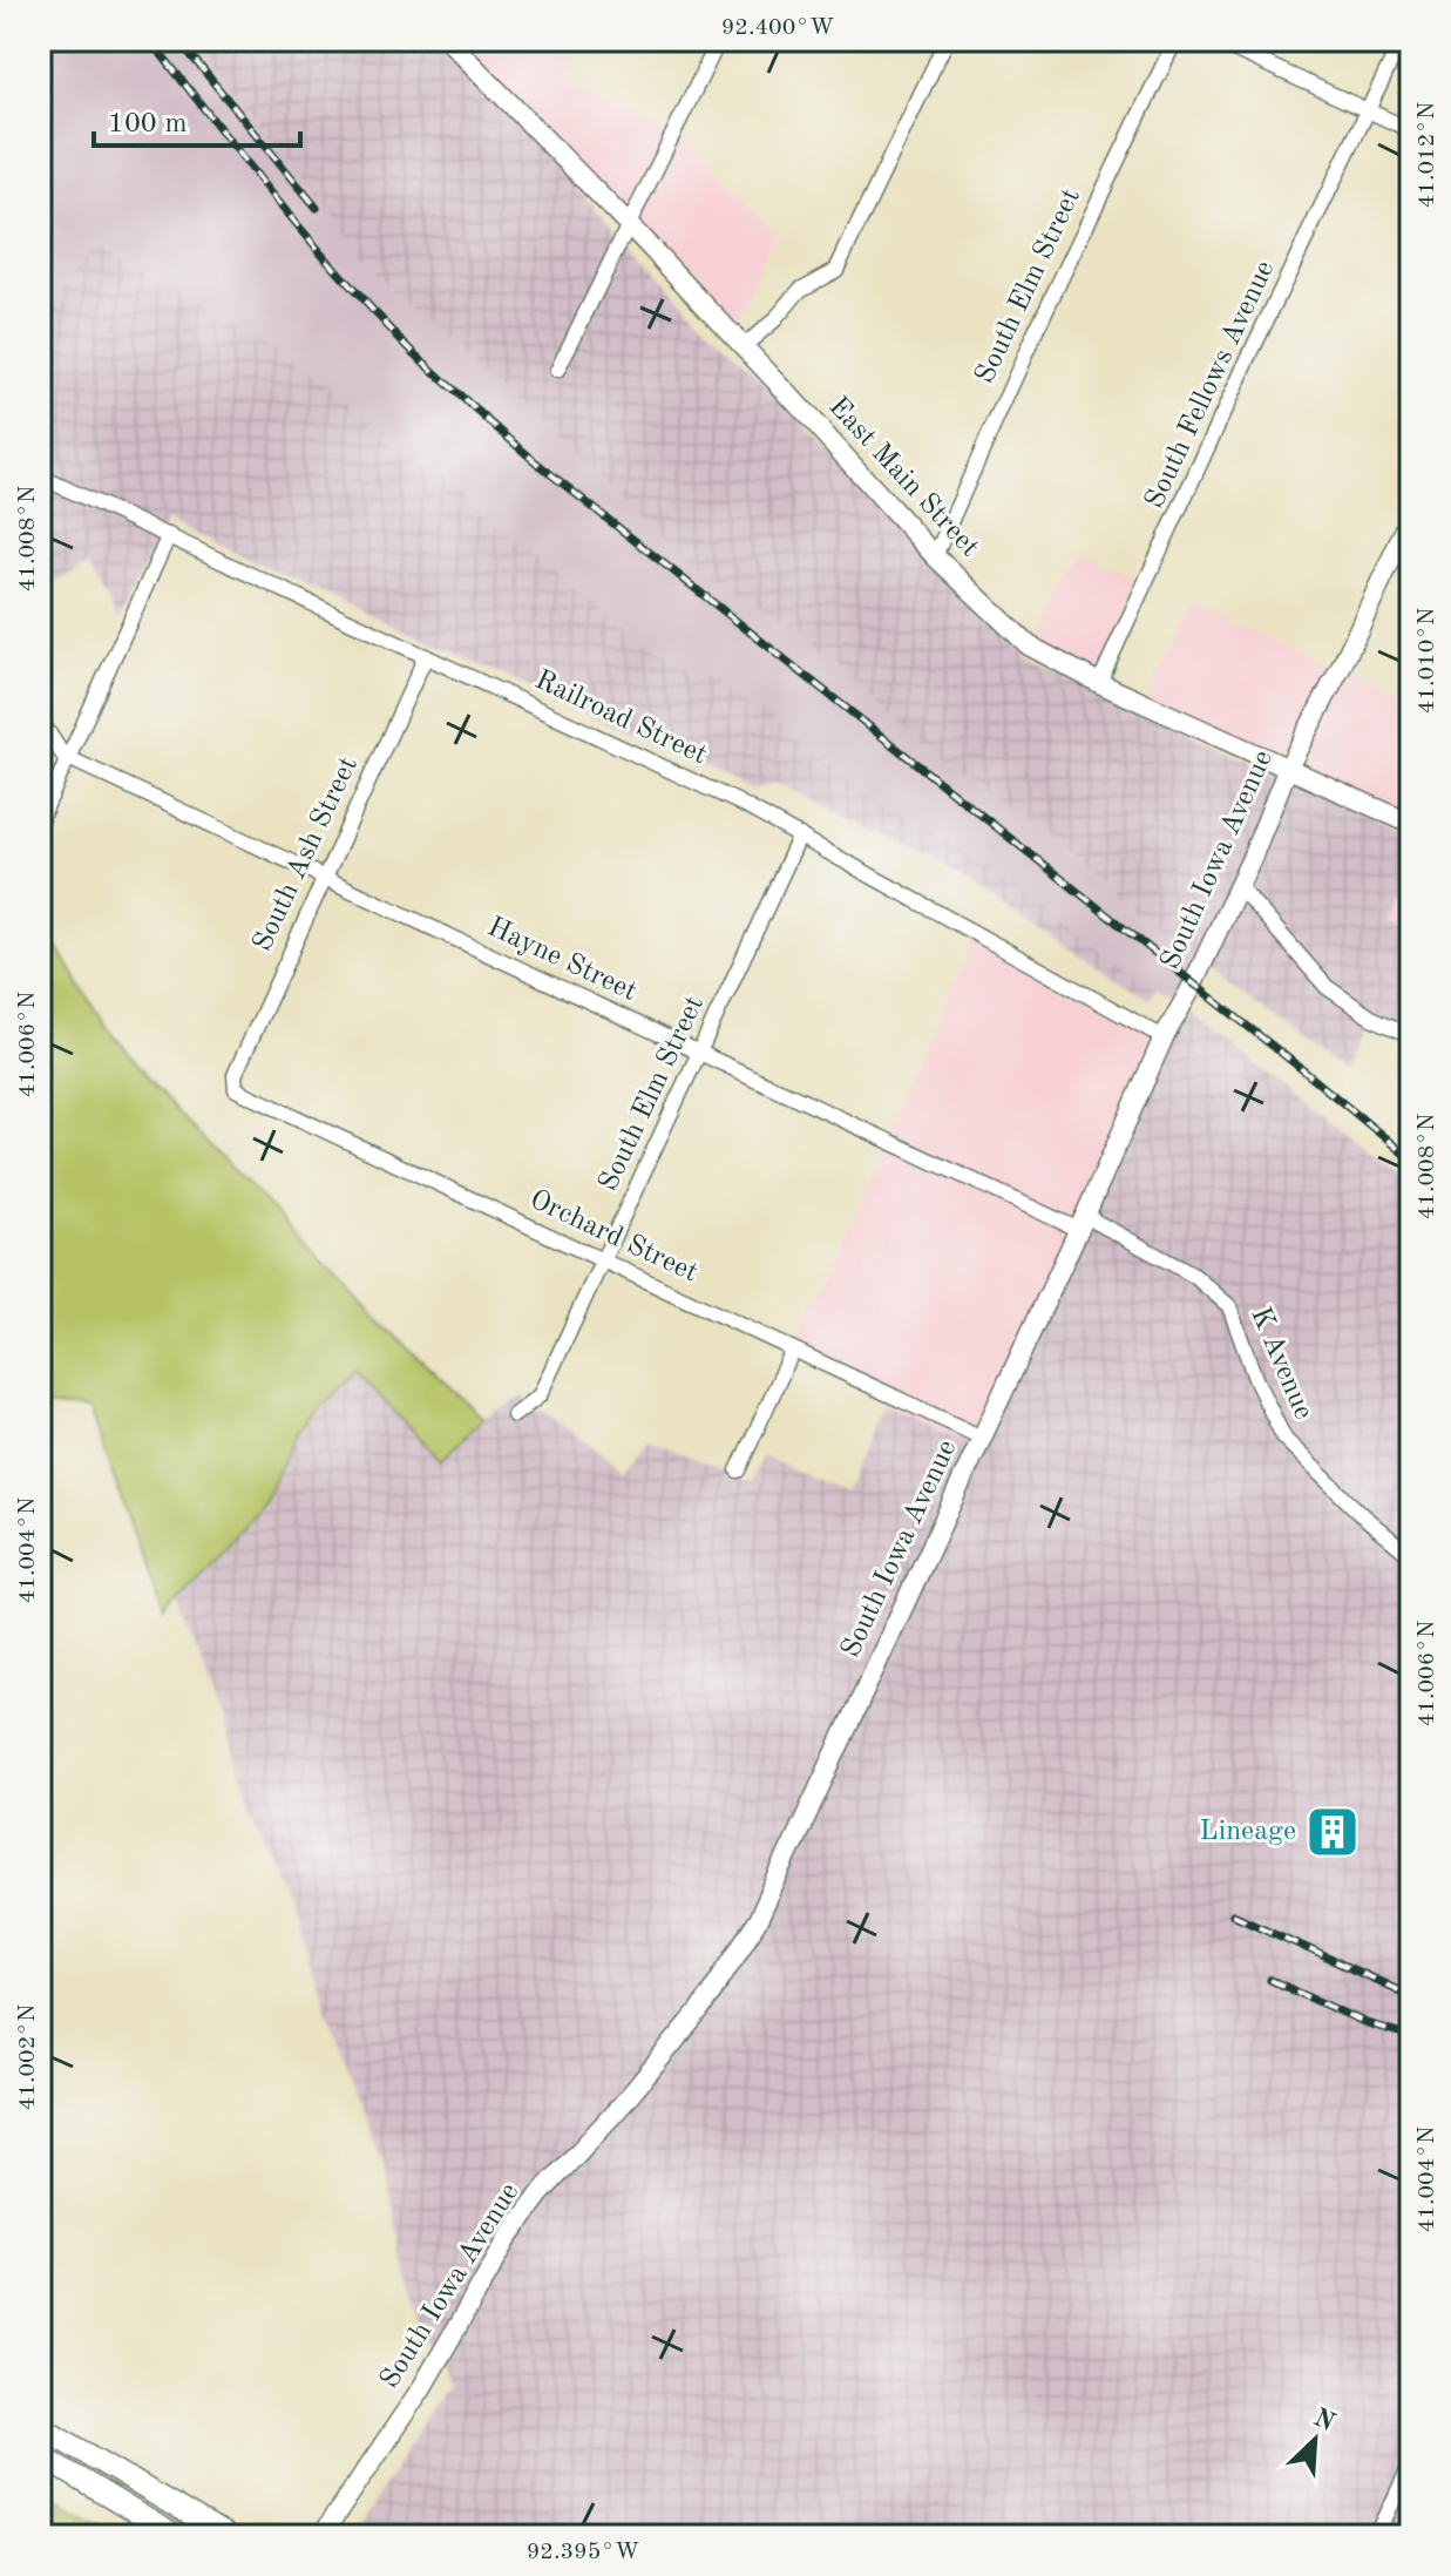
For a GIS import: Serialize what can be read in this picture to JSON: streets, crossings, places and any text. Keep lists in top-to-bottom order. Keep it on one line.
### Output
{"streets":{"main road":["East Main Street","South Iowa Avenue"],"street":["South Elm Street","South Fellows Avenue","Railroad Street","South Ash Street","Hayne Street","Orchard Street","K Avenue"]},"crossings":[["South Elm Street","East Main Street"],["South Elm Street","Railroad Street"],["South Elm Street","Hayne Street"],["South Elm Street","Orchard Street"],["South Fellows Avenue","East Main Street"],["East Main Street","South Iowa Avenue"],["Railroad Street","South Ash Street"],["Railroad Street","South Iowa Avenue"],["South Ash Street","Hayne Street"],["South Ash Street","Orchard Street"],["South Iowa Avenue","Hayne Street"],["South Iowa Avenue","Orchard Street"],["South Iowa Avenue","K Avenue"],["Hayne Street","K Avenue"]],"places":{"building":["Lineage"]},"scale_bar":"100 m","north":"top right","coordinates":["92.400°W","41.012°N","41.008°N","41.010°N","41.006°N","41.004°N","41.002°N","92.395°W"]}
